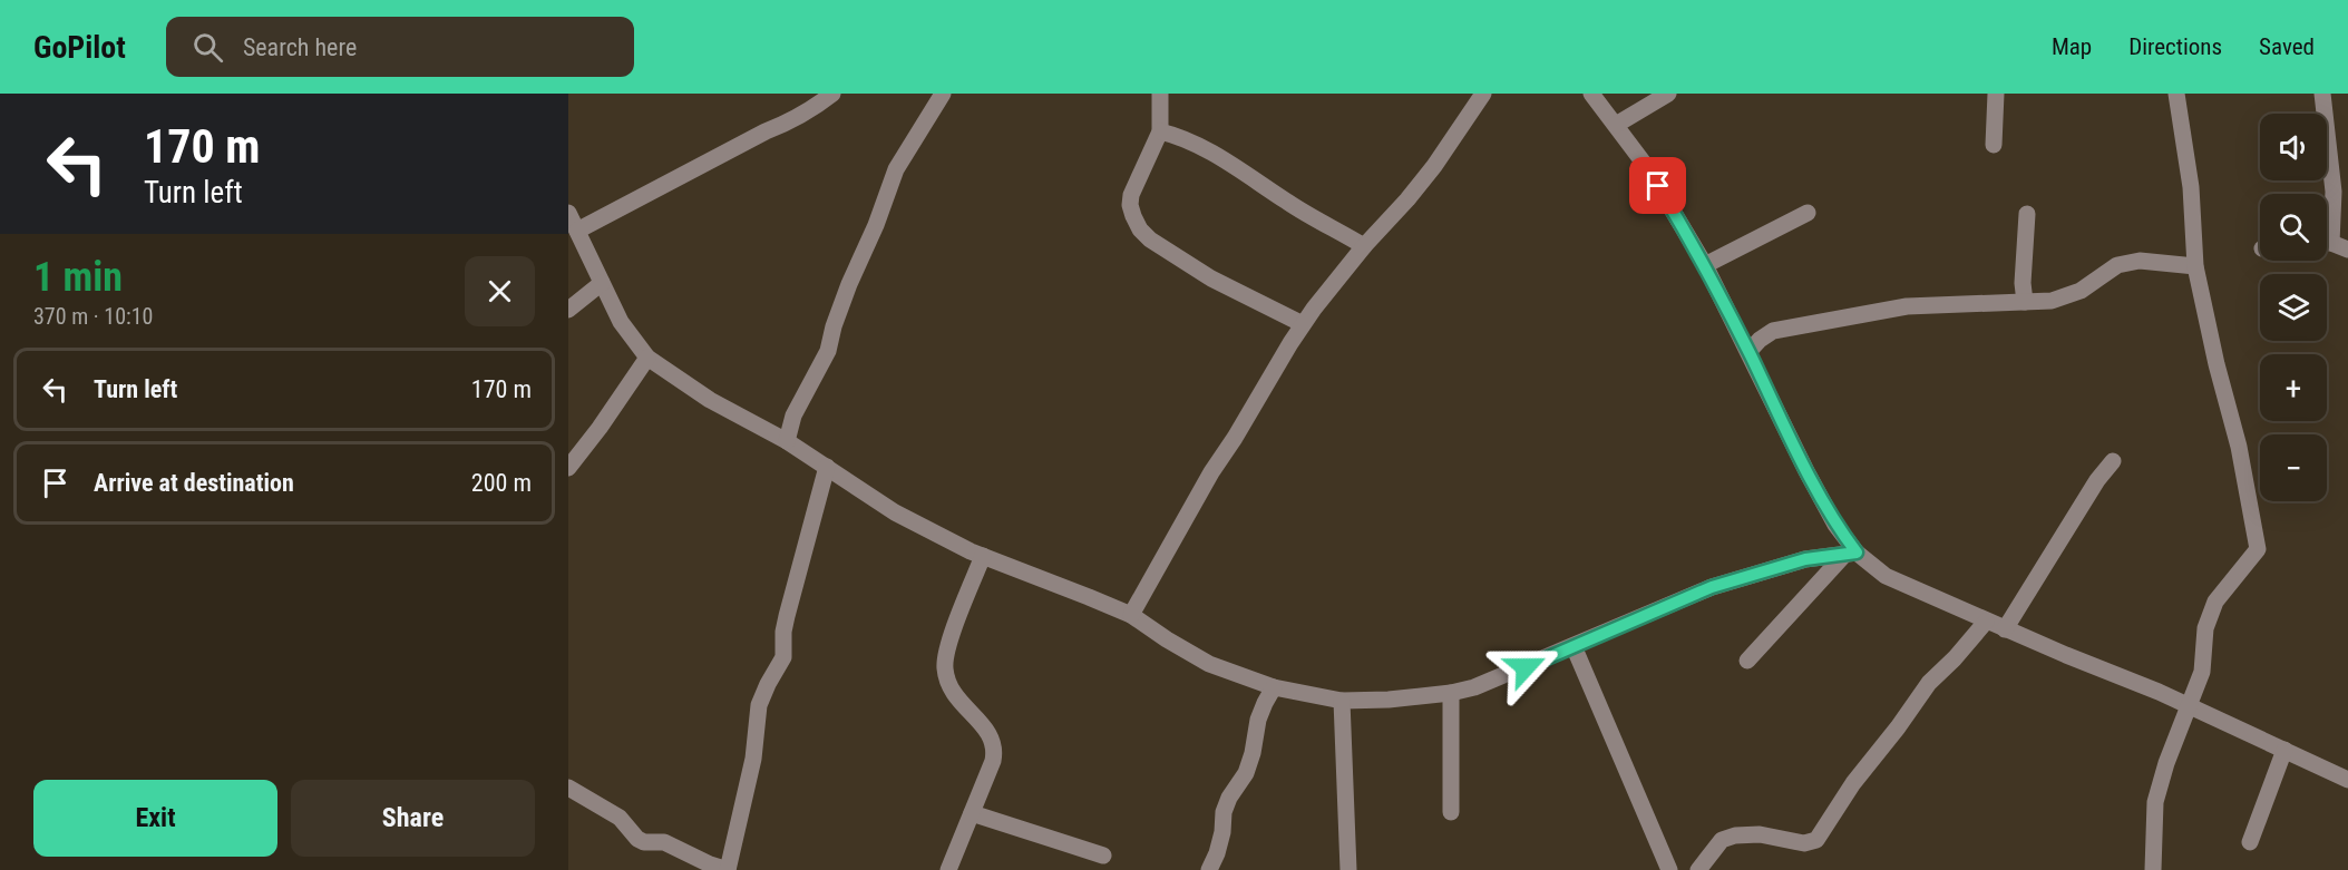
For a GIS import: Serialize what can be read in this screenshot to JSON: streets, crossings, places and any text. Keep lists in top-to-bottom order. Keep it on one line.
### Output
{"page":{"header":"GoPilot","search":"Search here","nav":["Map","Directions","Saved"],"turn":["170 m","Turn left"],"map_buttons":["+","−"],"heading":["1 min","370 m · 10:10"],"list":[{"name":"Turn left","value":"170 m"},{"name":"Arrive at destination","value":"200 m"}],"buttons":["Exit","Share"]}}
